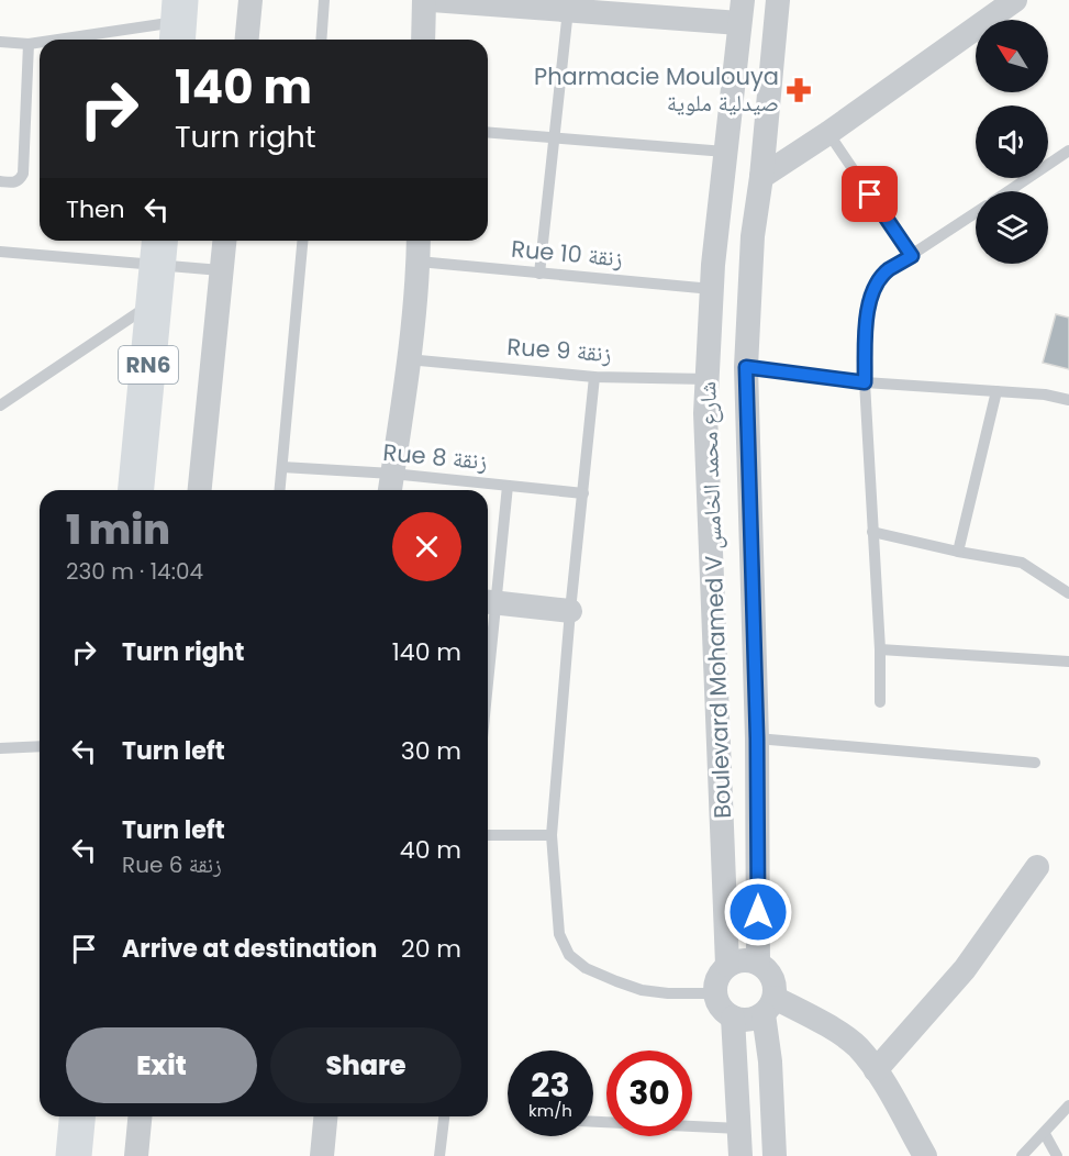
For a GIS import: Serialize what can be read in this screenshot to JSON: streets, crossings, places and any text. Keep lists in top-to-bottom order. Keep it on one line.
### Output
{"streets":{"main road":["RN6"],"street":["Boulevard Mohamed V شارع محمد الخامس"],"lane":["Rue 10 زنقة","Rue 9 زنقة","Rue 8 زنقة"]},"crossings":[["Rue 10 زنقة","Boulevard Mohamed V شارع محمد الخامس"],["Rue 9 زنقة","Boulevard Mohamed V شارع محمد الخامس"]],"places":{"pharmacy":["Pharmacie Moulouya صيدلية ملوية"]},"north":"top left","page":{"turn":["140 m","Turn right"],"then":"Then","heading":["1 min","230 m · 14:04"],"list":[{"name":"Turn right","value":"140 m"},{"name":"Turn left","value":"30 m"},{"name":"Turn left","note":"Rue 6 زنقة","value":"40 m"},{"name":"Arrive at destination","value":"20 m"}],"buttons":["Exit","Share"],"speed":"23 km/h","limit":"30"}}
